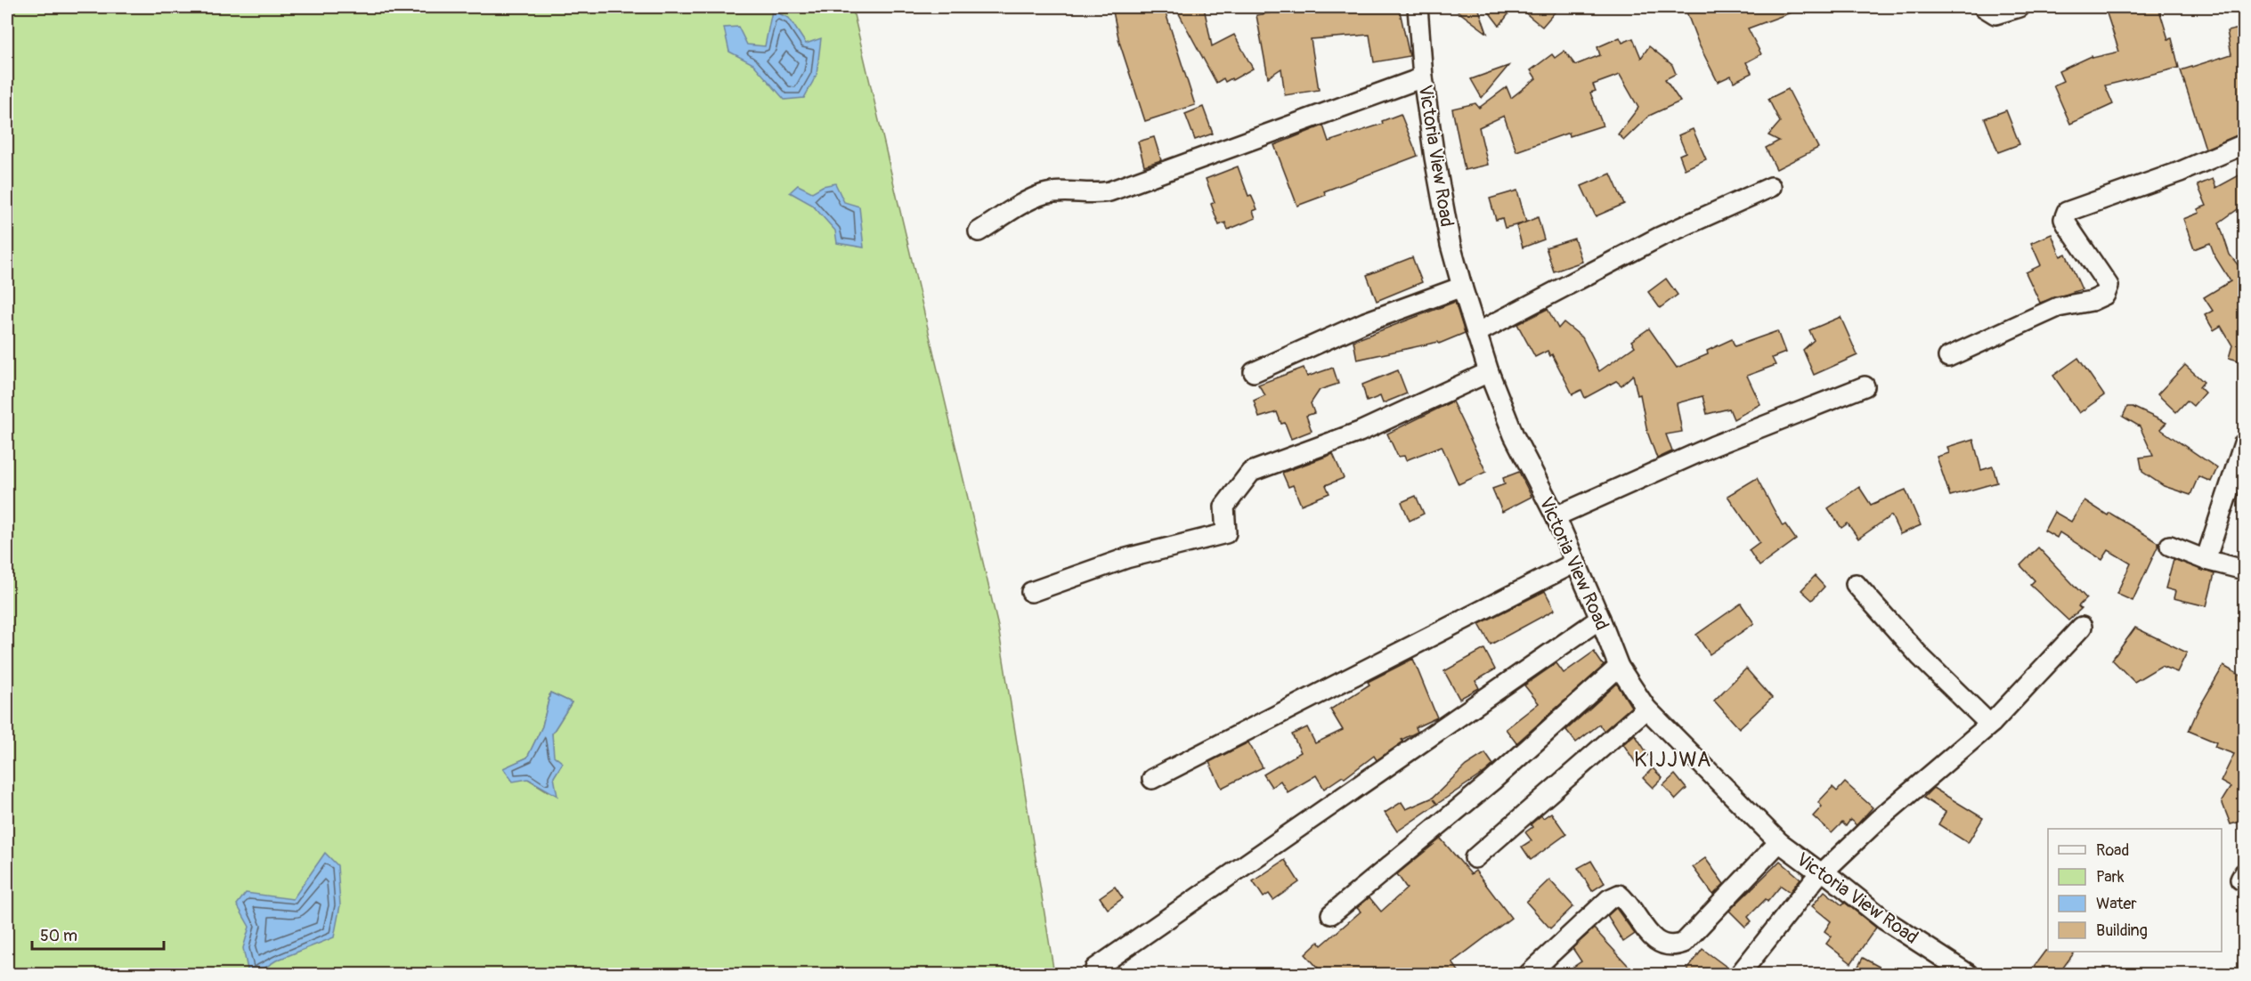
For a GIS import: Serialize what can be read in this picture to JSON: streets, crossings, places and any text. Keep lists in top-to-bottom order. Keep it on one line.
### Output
{"streets":{"street":["Victoria View Road"]},"districts":["KIJJWA"],"legend":["Road","Park","Water","Building"],"scale_bar":"50 m"}
